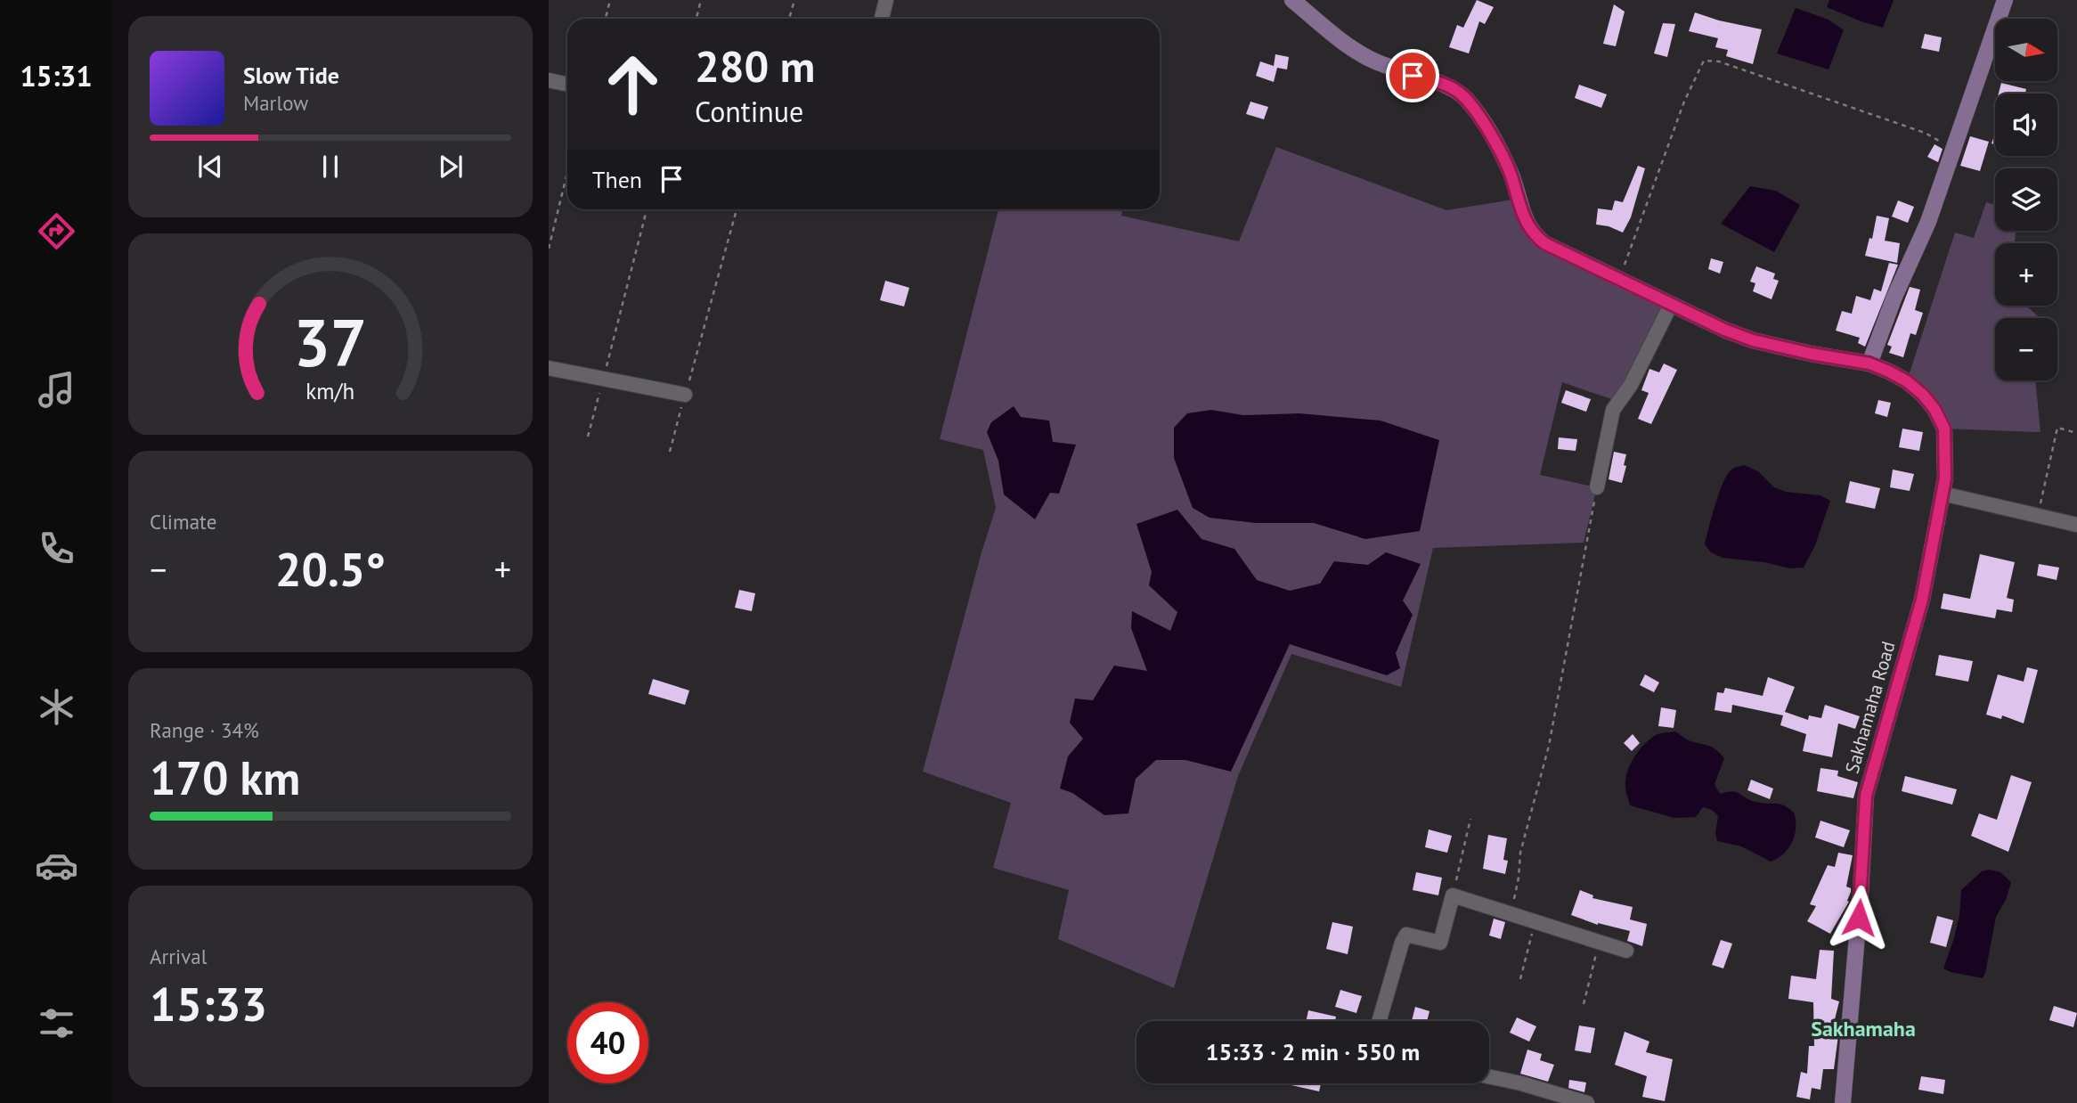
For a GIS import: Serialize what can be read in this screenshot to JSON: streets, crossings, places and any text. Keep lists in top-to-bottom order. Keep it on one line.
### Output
{"streets":{"street":["Sakhamaha Road"]},"districts":["Sakhamaha"],"north":"right","page":{"tabs":"15:31","map_buttons":["+","−"],"turn":["280 m","Continue"],"song":["Slow Tide","Marlow"],"then":"Then","tile":["Climate",["Range · 34%","170 km"],["Arrival","15:33"]],"heat":["−","20.5°","+"],"limit":"40","trip":"15:33 · 2 min · 550 m","gauge":["37","km/h"]}}
